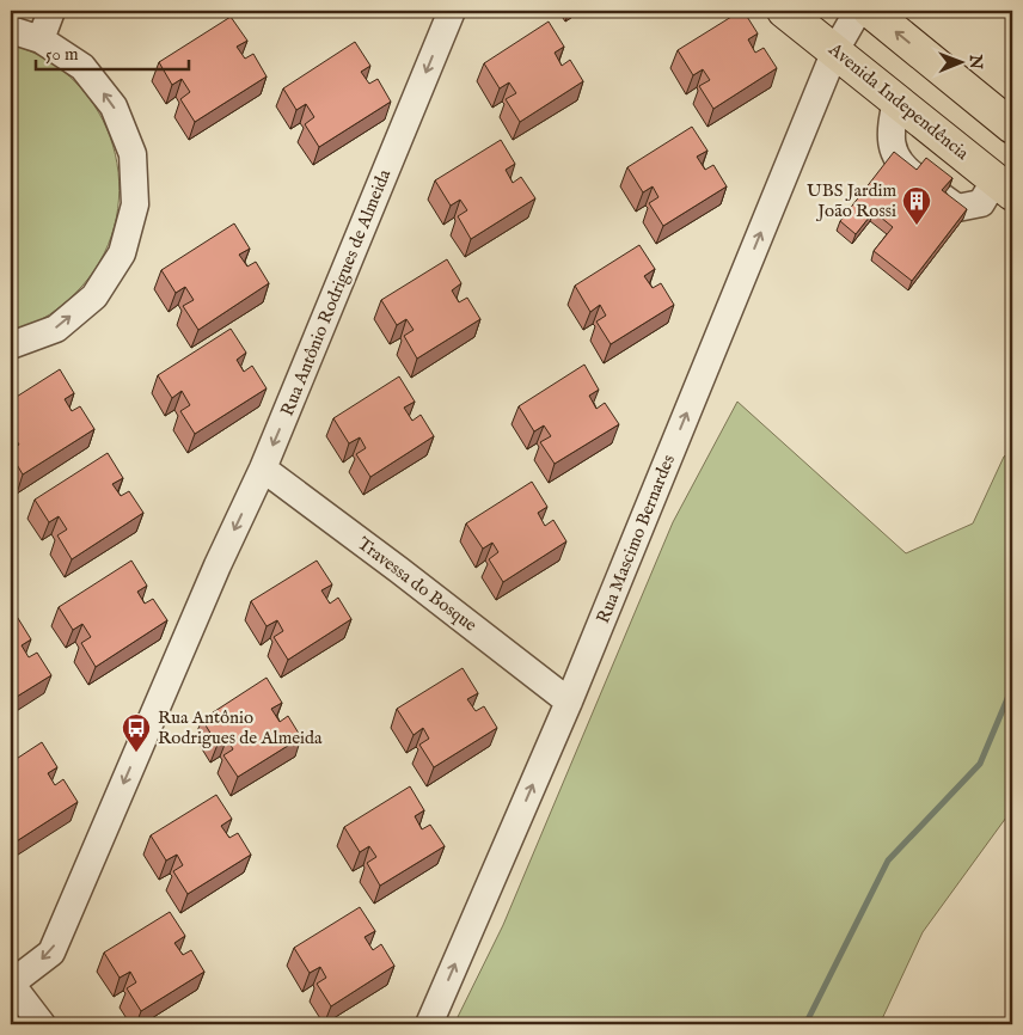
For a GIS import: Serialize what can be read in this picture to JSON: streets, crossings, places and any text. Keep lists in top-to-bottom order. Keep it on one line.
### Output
{"streets":{"main road":["Avenida Independência"],"street":["Rua Antônio Rodrigues de Almeida","Rua Mascimo Bernardes","Travessa do Bosque"]},"crossings":[["Avenida Independência","Rua Mascimo Bernardes"],["Rua Antônio Rodrigues de Almeida","Travessa do Bosque"],["Rua Mascimo Bernardes","Travessa do Bosque"]],"one_way":["Rua Antônio Rodrigues de Almeida","Rua Mascimo Bernardes"],"places":{"building":["UBS Jardim João Rossi"],"bus stop":["Rua Antônio Rodrigues de Almeida"]},"scale_bar":"50 m","north":"right"}
